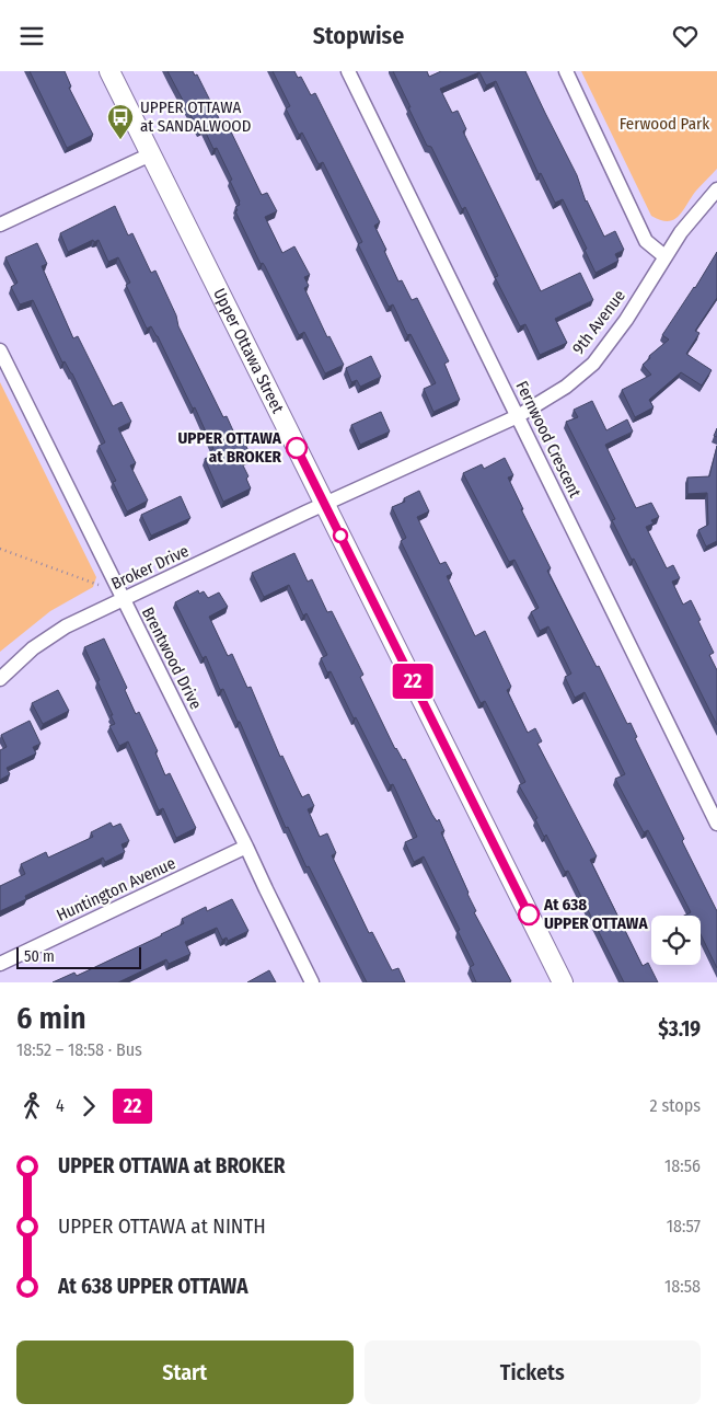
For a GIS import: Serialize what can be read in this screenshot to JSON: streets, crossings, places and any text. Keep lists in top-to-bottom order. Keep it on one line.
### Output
{"streets":{"main road":["Upper Ottawa Street"],"street":["9th Avenue","Fernwood Crescent","Broker Drive","Brentwood Drive","Huntington Avenue"]},"crossings":[["9th Avenue","Upper Ottawa Street"],["9th Avenue","Fernwood Crescent"],["9th Avenue","Broker Drive"],["Upper Ottawa Street","Broker Drive"],["Broker Drive","Brentwood Drive"],["Brentwood Drive","Huntington Avenue"]],"parks":["Ferwood Park"],"places":{"bus stop":["UPPER OTTAWA at SANDALWOOD"],"other":["UPPER OTTAWA at BROKER","At 638 UPPER OTTAWA"]},"lines":["bus line 22"],"scale_bar":"50 m","page":{"header":"Stopwise","on_map":"22","scale":"50 m","heading":["6 min","18:52 – 18:58 · Bus","$3.19"],"legs":["4","22","2 stops"],"list":[{"name":"UPPER OTTAWA at BROKER","value":"18:56"},{"name":"UPPER OTTAWA at NINTH","value":"18:57"},{"name":"At 638 UPPER OTTAWA","value":"18:58"}],"buttons":["Start","Tickets"]}}
